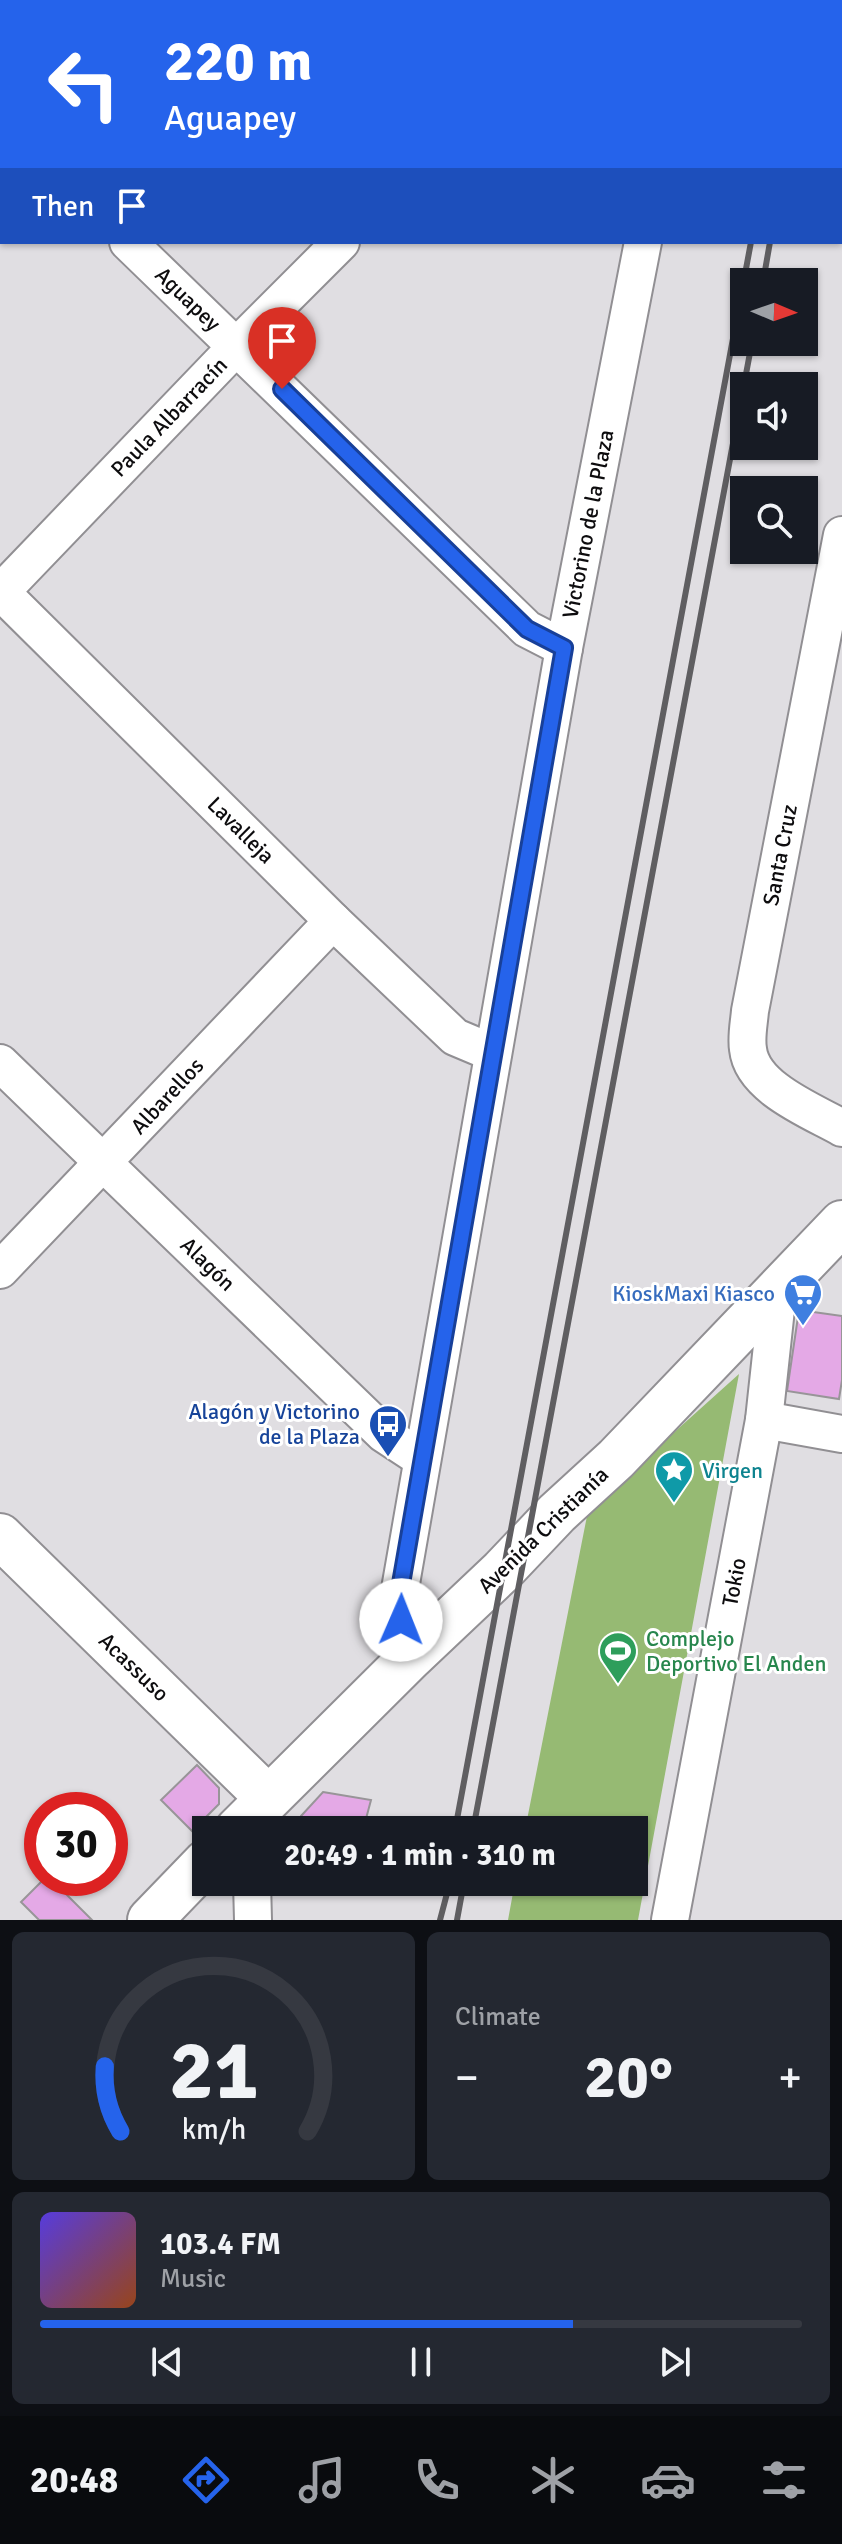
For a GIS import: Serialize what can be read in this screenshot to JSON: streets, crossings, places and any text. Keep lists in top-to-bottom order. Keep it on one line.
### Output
{"streets":{"main road":["Avenida Cristianía","Acassuso"],"street":["Aguapey","Paula Albarracín","Victorino de la Plaza","Lavalleja","Santa Cruz","Albarellos","Alagón","Tokio"]},"crossings":[["Aguapey","Paula Albarracín"],["Aguapey","Victorino de la Plaza"],["Paula Albarracín","Lavalleja"],["Victorino de la Plaza","Lavalleja"],["Victorino de la Plaza","Alagón"],["Victorino de la Plaza","Avenida Cristianía"],["Lavalleja","Albarellos"],["Albarellos","Alagón"],["Avenida Cristianía","Tokio"],["Avenida Cristianía","Acassuso"]],"places":{"supermarket":["KioskMaxi Kiasco"],"bus stop":["Alagón y Victorino de la Plaza"],"place":["Virgen"],"sports":["Complejo Deportivo El Anden"]},"north":"right","page":{"turn":["220 m","Aguapey"],"then":"Then","limit":"30","trip":"20:49 · 1 min · 310 m","tile":"Climate","heat":["−","20°","+"],"song":["103.4 FM","Music"],"tabs":"20:48","gauge":["21","km/h"]}}
